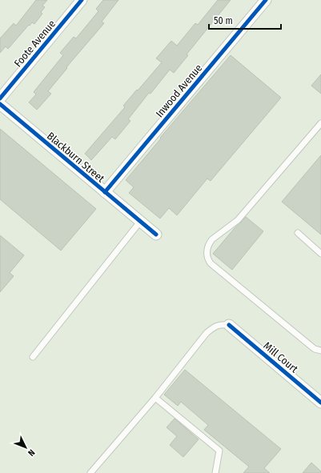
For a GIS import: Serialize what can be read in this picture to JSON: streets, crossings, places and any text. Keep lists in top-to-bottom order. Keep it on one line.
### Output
{"streets":{"street":["Foote Avenue","Inwood Avenue","Blackburn Street","Mill Court"]},"crossings":[["Inwood Avenue","Blackburn Street"]],"scale_bar":"50 m","north":"bottom right"}
